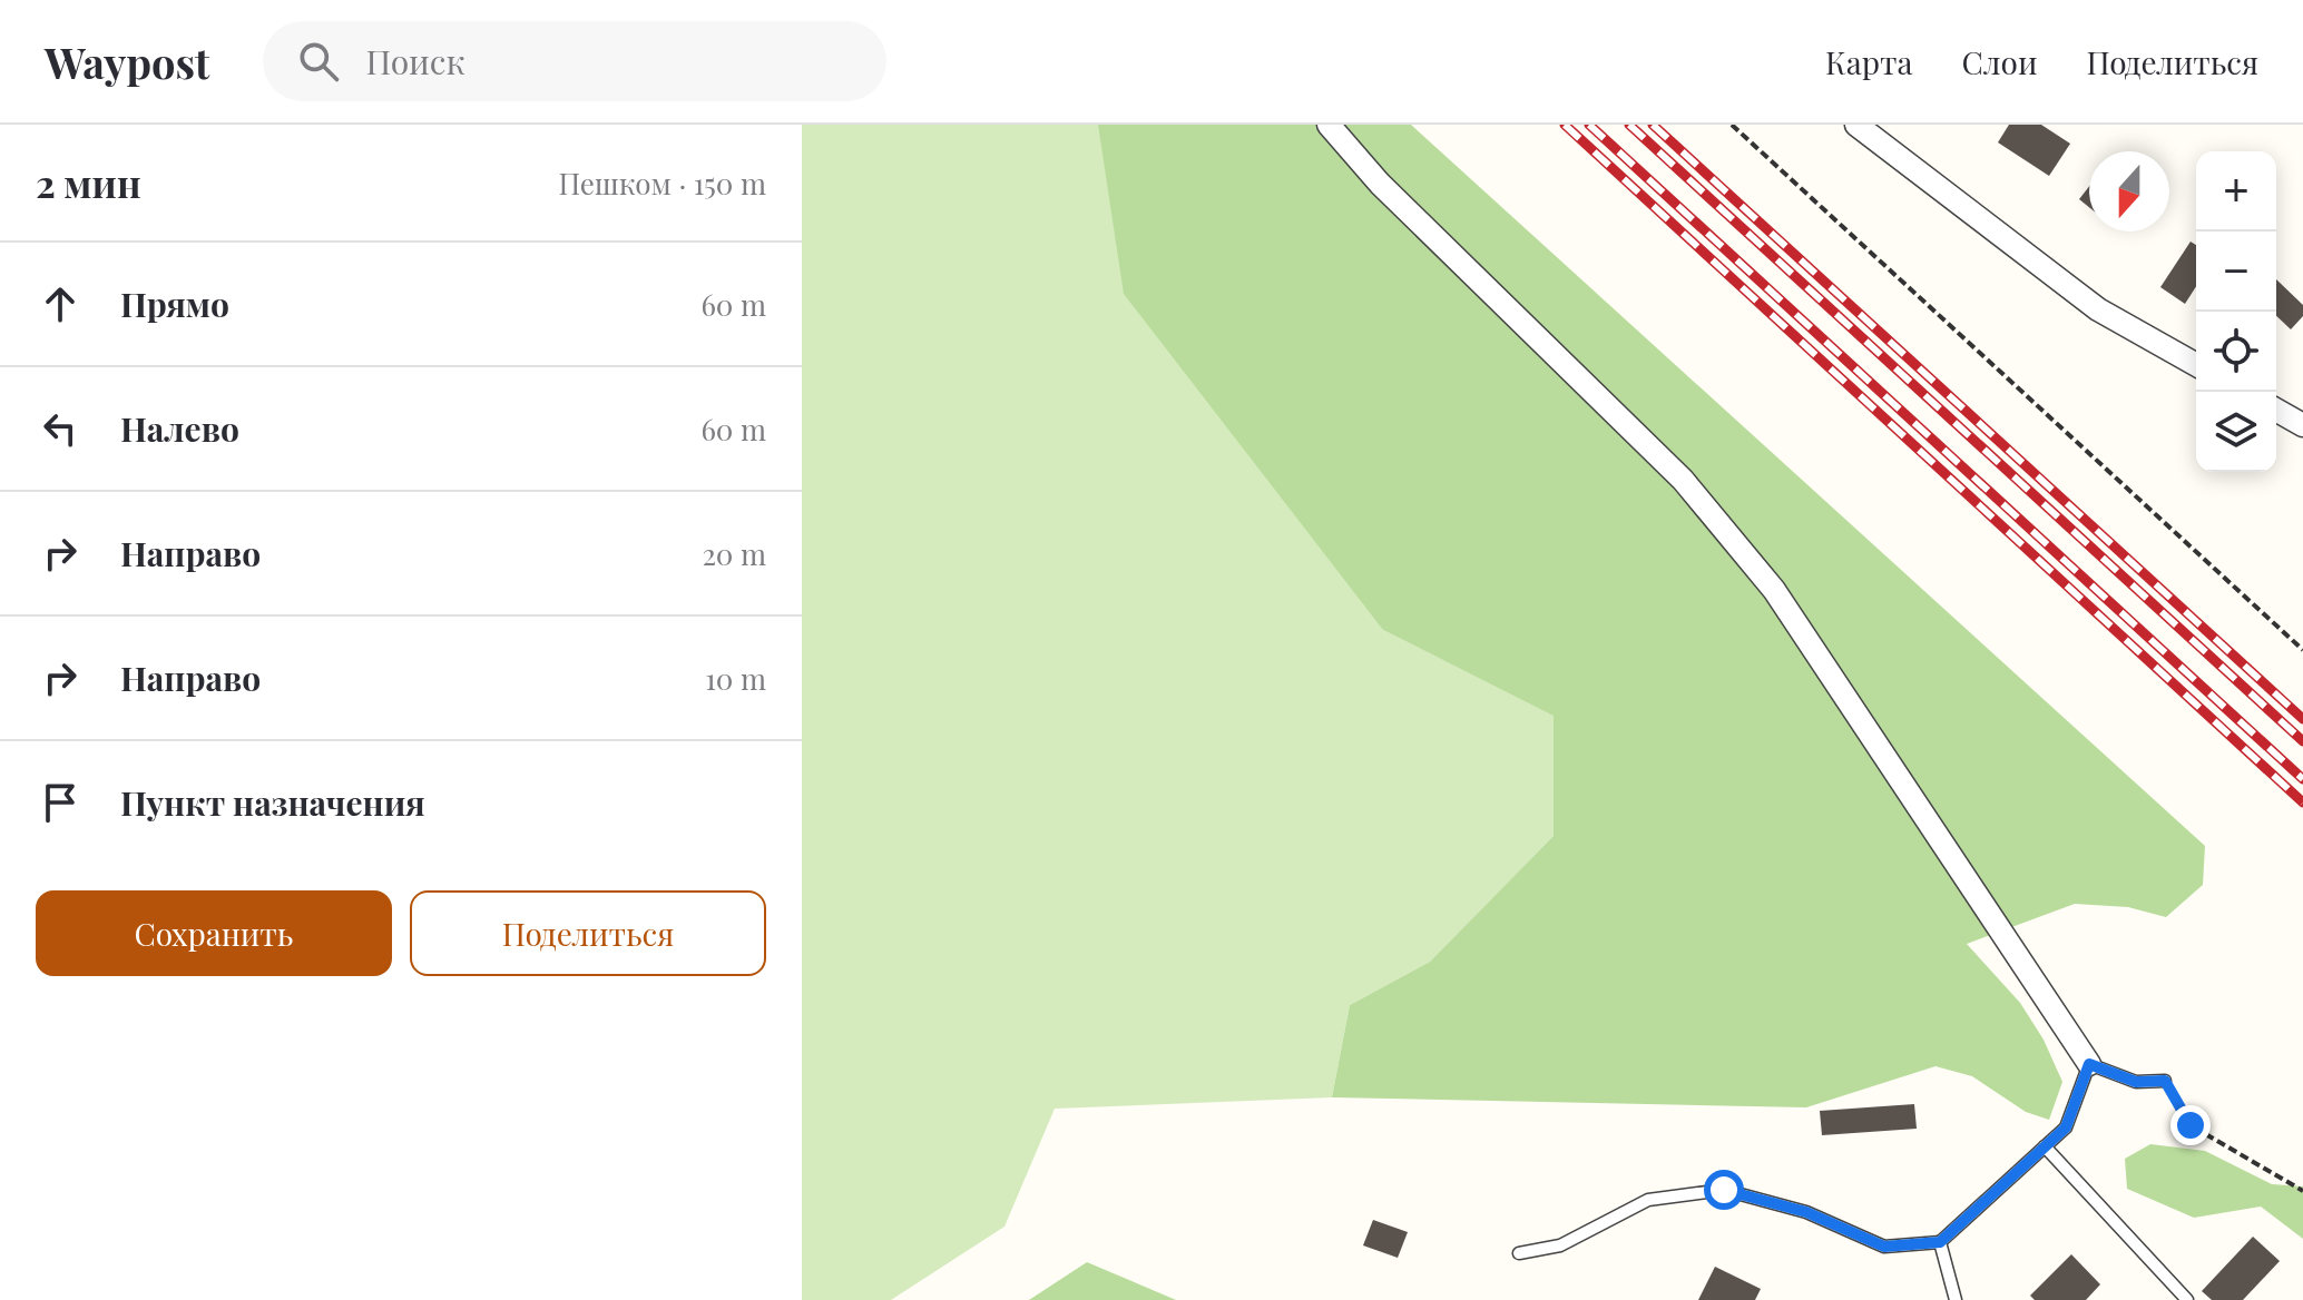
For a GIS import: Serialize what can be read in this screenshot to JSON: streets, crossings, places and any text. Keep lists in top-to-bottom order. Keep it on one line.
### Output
{"north":"bottom","page":{"header":"Waypost","search":"Поиск","nav":["Карта","Слои","Поделиться"],"heading":["2 мин","Пешком · 150 m"],"map_buttons":["+","−"],"list":[["Прямо","60 m"],["Налево","60 m"],["Направо","20 m"],["Направо","10 m"],"Пункт назначения"],"buttons":["Сохранить","Поделиться"]}}
